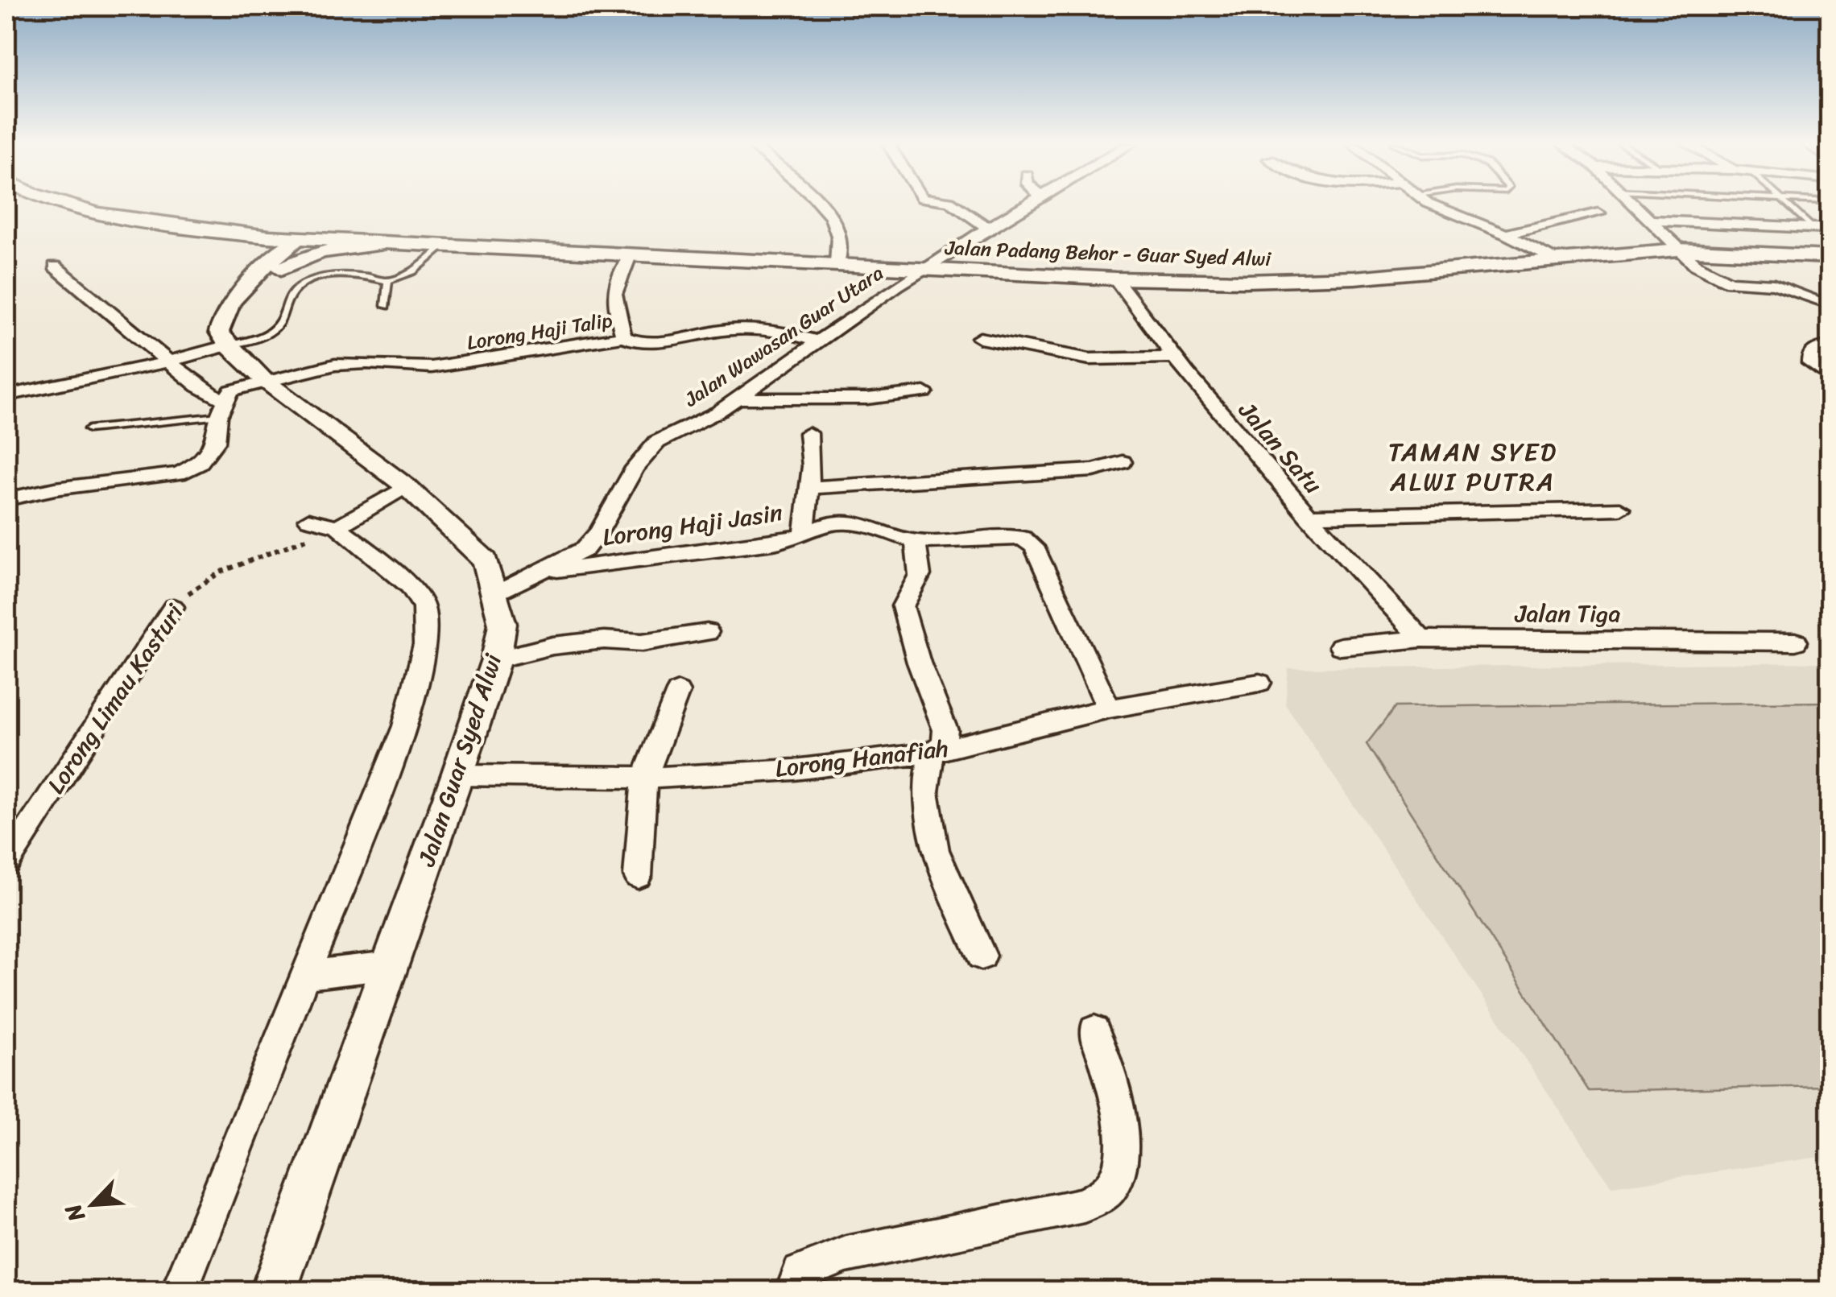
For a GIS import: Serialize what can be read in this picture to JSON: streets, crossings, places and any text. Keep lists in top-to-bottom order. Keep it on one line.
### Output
{"streets":{"main road":["Jalan Padang Behor - Guar Syed Alwi"],"street":["Lorong Haji Talip","Jalan Wawasan Guar Utara","Jalan Satu","Lorong Haji Jasin","Jalan Tiga","Lorong Limau Kasturi","Lorong Hanafiah","Jalan Guar Syed Alwi"]},"crossings":[["Jalan Padang Behor - Guar Syed Alwi","Jalan Wawasan Guar Utara"],["Jalan Padang Behor - Guar Syed Alwi","Jalan Satu"],["Lorong Haji Talip","Jalan Wawasan Guar Utara"],["Lorong Haji Talip","Jalan Guar Syed Alwi"],["Jalan Wawasan Guar Utara","Lorong Haji Jasin"],["Jalan Wawasan Guar Utara","Jalan Guar Syed Alwi"],["Jalan Satu","Jalan Tiga"],["Lorong Haji Jasin","Lorong Hanafiah"],["Lorong Hanafiah","Jalan Guar Syed Alwi"]],"districts":["TAMAN SYED ALWI PUTRA"],"north":"bottom left"}
